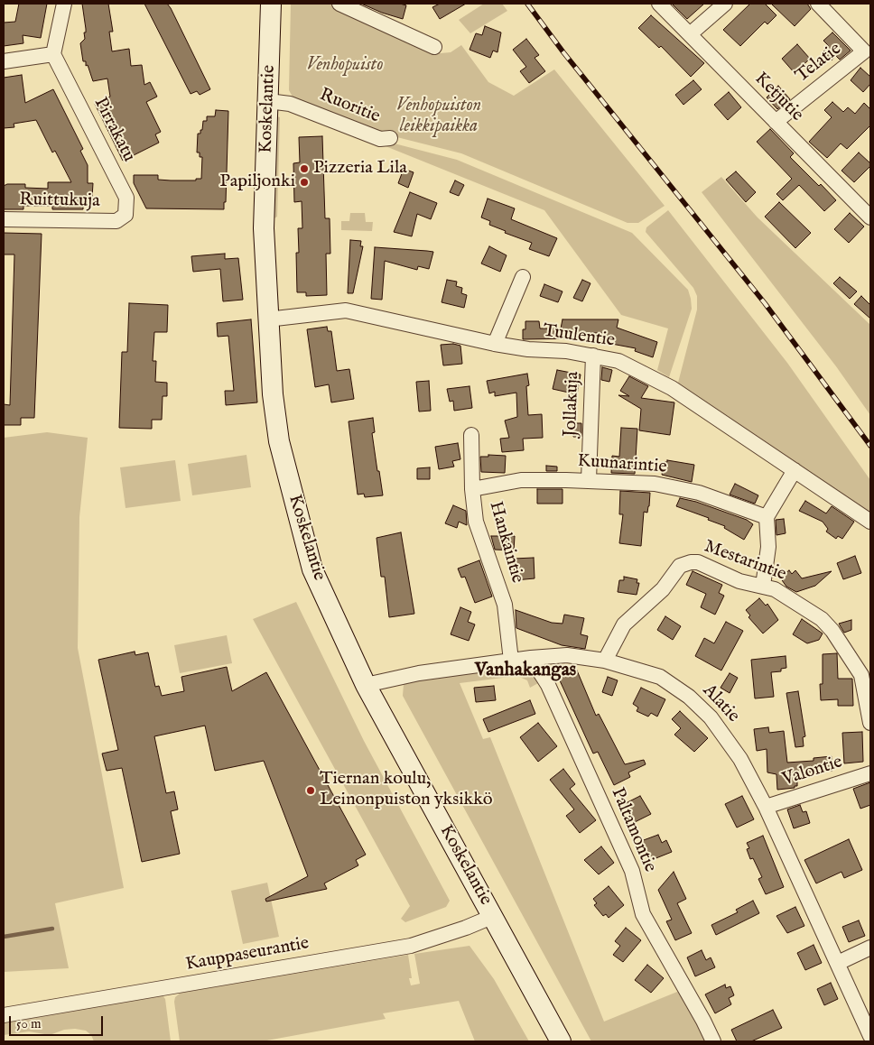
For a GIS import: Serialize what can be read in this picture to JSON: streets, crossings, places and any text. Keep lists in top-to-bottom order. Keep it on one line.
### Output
{"streets":{"main road":["Koskelantie"],"street":["Telatie","Ketjutie","Ruoritie","Pirrakatu","Ruittukuja","Tuulentie","Jollakuja","Kuunarintie","Hankaintie","Mestarintie","Alatie","Valontie","Paltamontie","Kauppaseurantie"]},"crossings":[["Telatie","Ketjutie"],["Ruoritie","Koskelantie"],["Koskelantie","Tuulentie"],["Koskelantie","Alatie"],["Koskelantie","Kauppaseurantie"],["Pirrakatu","Ruittukuja"],["Tuulentie","Jollakuja"],["Jollakuja","Kuunarintie"],["Kuunarintie","Hankaintie"],["Hankaintie","Alatie"],["Mestarintie","Alatie"],["Alatie","Valontie"],["Alatie","Paltamontie"]],"districts":["Vanhakangas"],"parks":["Venhopuisto","Venhopuiston leikkipaikka"],"places":["Pizzeria Lila","Papiljonki","Tiernan koulu, Leinonpuiston yksikkö"],"scale_bar":"50 m"}
